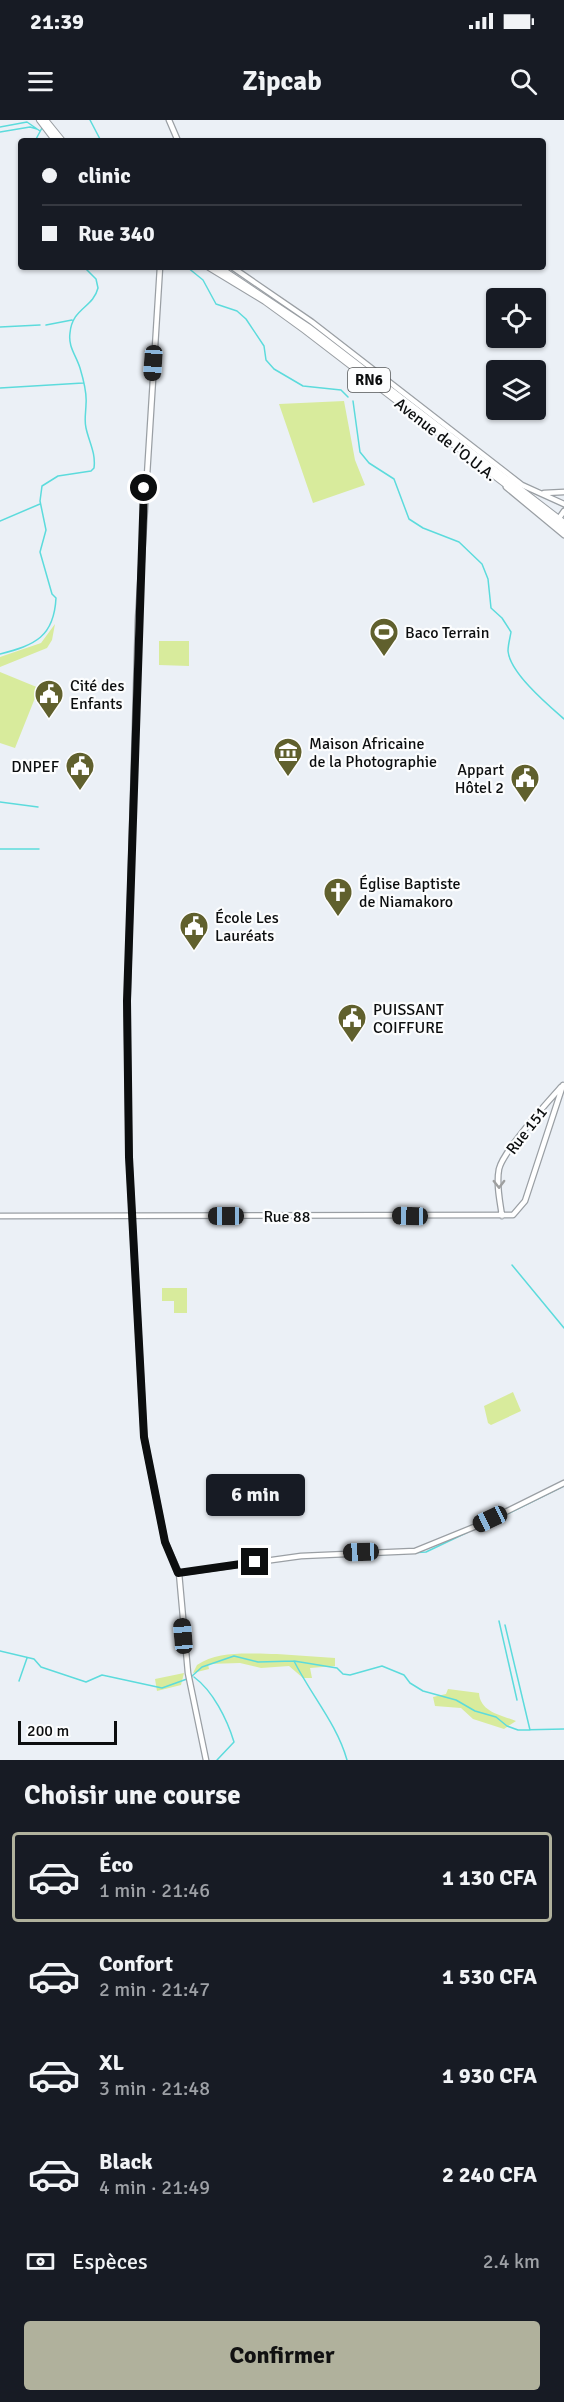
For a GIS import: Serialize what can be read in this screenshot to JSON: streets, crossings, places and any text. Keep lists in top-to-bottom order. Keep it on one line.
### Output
{"streets":{"highway":["RN6","Avenue de l'O.U.A."],"street":["Rue 151","Rue 88"]},"crossings":[["Rue 151","Rue 88"]],"places":{"sports":["Baco Terrain"],"public building":["Cité des Enfants","DNPEF","Appart Hôtel 2","École Les Lauréats","PUISSANT COIFFURE"],"museum":["Maison Africaine de la Photographie"],"church":["Église Baptiste de Niamakoro"]},"scale_bar":"200 m","page":{"status":"21:39","header":"Zipcab","banner":["clinic","Rue 340"],"bubble":"6 min","scale":"200 m","heading":"Choisir une course","list":[{"name":"Éco","note":"1 min · 21:46","value":"1 130 CFA"},{"name":"Confort","note":"2 min · 21:47","value":"1 530 CFA"},{"name":"XL","note":"3 min · 21:48","value":"1 930 CFA"},{"name":"Black","note":"4 min · 21:49","value":"2 240 CFA"}],"pay":["Espèces","2.4 km"],"buttons":"Confirmer"}}
